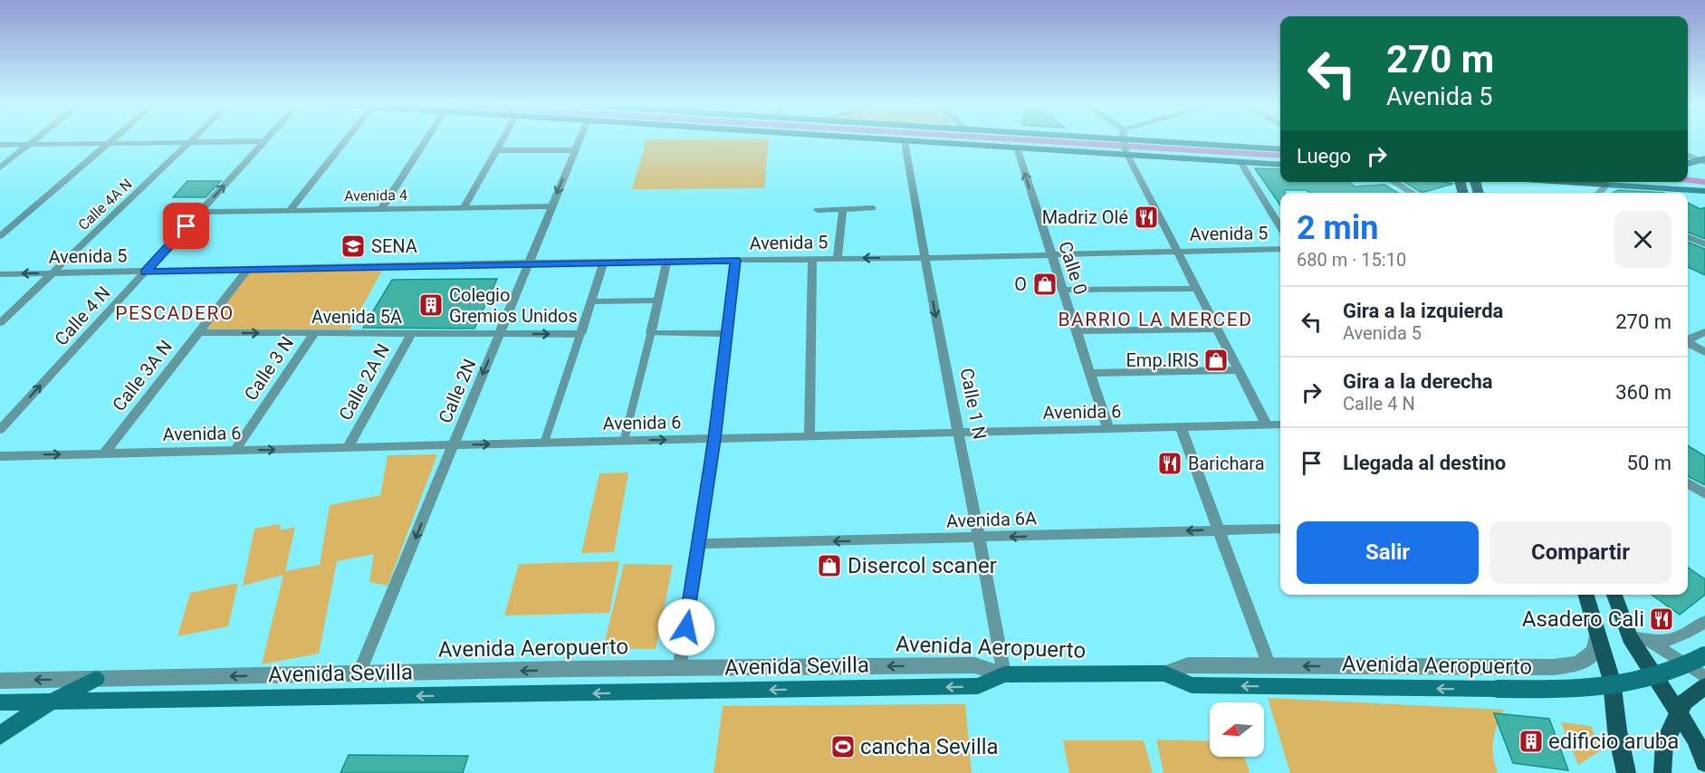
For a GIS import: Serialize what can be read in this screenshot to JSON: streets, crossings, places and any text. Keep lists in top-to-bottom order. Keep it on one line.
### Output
{"streets":{"main road":["Avenida Aeropuerto","Avenida Sevilla"],"street":["Avenida 4","Calle 4A N","Avenida 5","Calle 0","Calle 4 N","Avenida 5A","Calle 3 N","Calle 3A N","Calle 2A N","Calle 2N","Calle 1 N","Avenida 6","Avenida 6A"]},"crossings":[["Avenida 4","Calle 4 N"],["Avenida 4","Calle 2N"],["Calle 4A N","Avenida 5"],["Avenida 5","Calle 0"],["Avenida 5","Calle 4 N"],["Avenida 5","Calle 3A N"],["Avenida 5","Calle 2N"],["Avenida 5","Calle 1 N"],["Calle 0","Avenida 6"],["Avenida 5A","Calle 3 N"],["Avenida 5A","Calle 3A N"],["Avenida 5A","Calle 2A N"],["Avenida 5A","Calle 2N"],["Calle 3 N","Avenida 6"],["Calle 3A N","Avenida 6"],["Calle 2A N","Avenida 6"],["Calle 2N","Avenida 6"],["Calle 2N","Avenida Aeropuerto"],["Calle 1 N","Avenida 6"],["Calle 1 N","Avenida 6A"],["Calle 1 N","Avenida Aeropuerto"],["Calle 1 N","Avenida Sevilla"],["Avenida Aeropuerto","Avenida Sevilla"]],"one_way":["Calle 0","Calle 4 N","Avenida 5A","Calle 2N","Avenida 6A","Avenida Aeropuerto","Avenida Sevilla"],"districts":["PESCADERO","BARRIO LA MERCED"],"places":{"restaurant":["Madriz Olé","Barichara","Asadero Cali"],"school or university":["SENA"],"shop":["O","Emp.IRIS","Disercol scaner"],"building":["Colegio Gremios Unidos","edificio aruba"],"sports":["cancha Sevilla"]},"north":"left","page":{"turn":["270 m","Avenida 5"],"then":"Luego","heading":["2 min","680 m · 15:10"],"list":[{"name":"Gira a la izquierda","note":"Avenida 5","value":"270 m"},{"name":"Gira a la derecha","note":"Calle 4 N","value":"360 m"},{"name":"Llegada al destino","value":"50 m"}],"buttons":["Salir","Compartir"]}}
